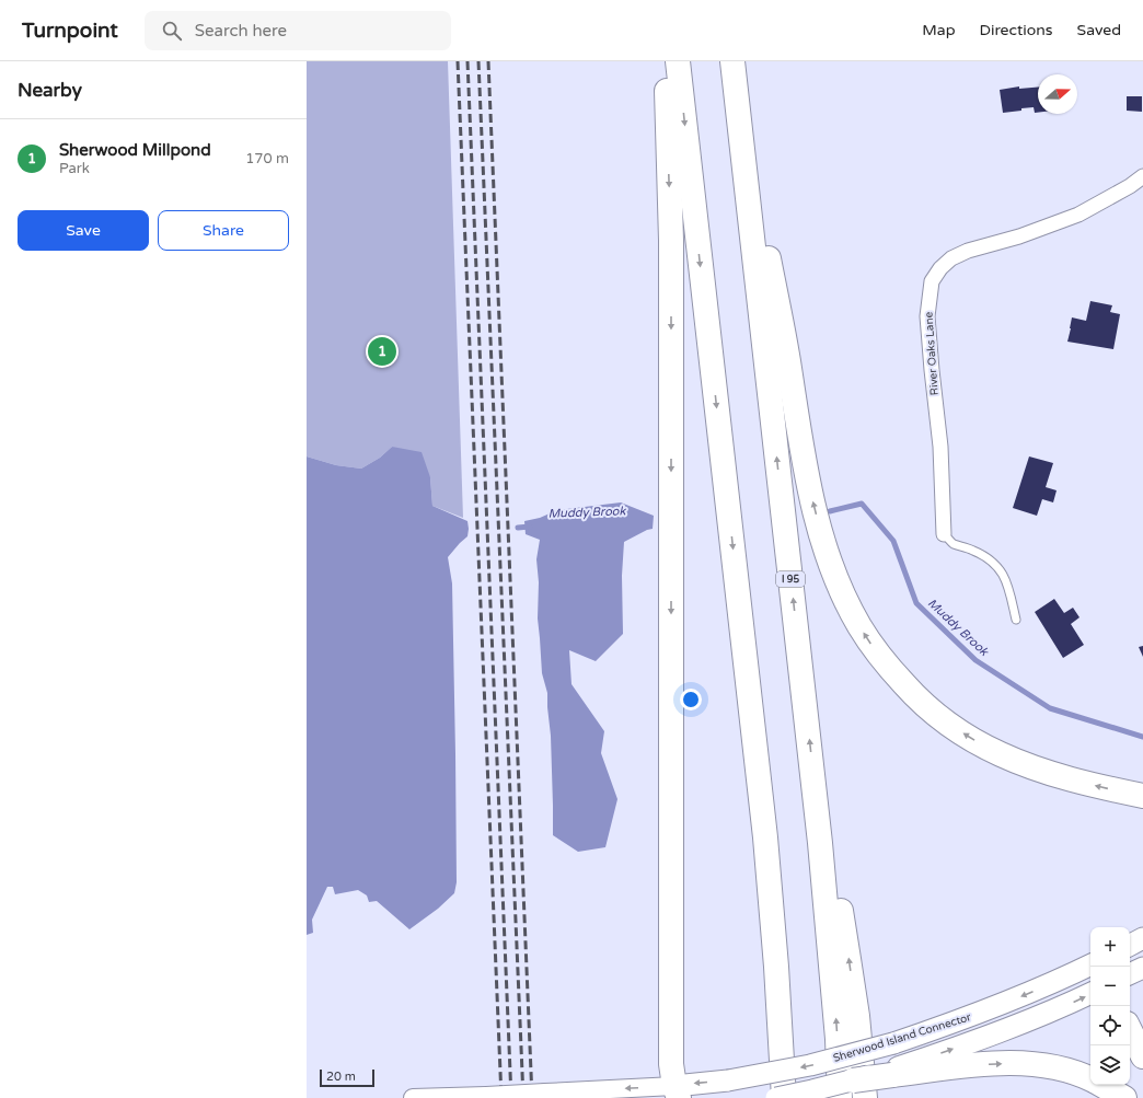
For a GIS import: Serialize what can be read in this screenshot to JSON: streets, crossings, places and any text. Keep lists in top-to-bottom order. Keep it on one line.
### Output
{"streets":{"highway":["I 95"],"main road":["Sherwood Island Connector"],"street":["River Oaks Lane"]},"water":["Muddy Brook"],"scale_bar":"20 m","north":"right","page":{"header":"Turnpoint","search":"Search here","nav":["Map","Directions","Saved"],"heading":"Nearby","list":[{"mark":"1","name":"Sherwood Millpond","note":"Park","value":"170 m"}],"buttons":["Save","Share"],"pins":"1","map_buttons":["+","−"],"scale":"20 m"}}
